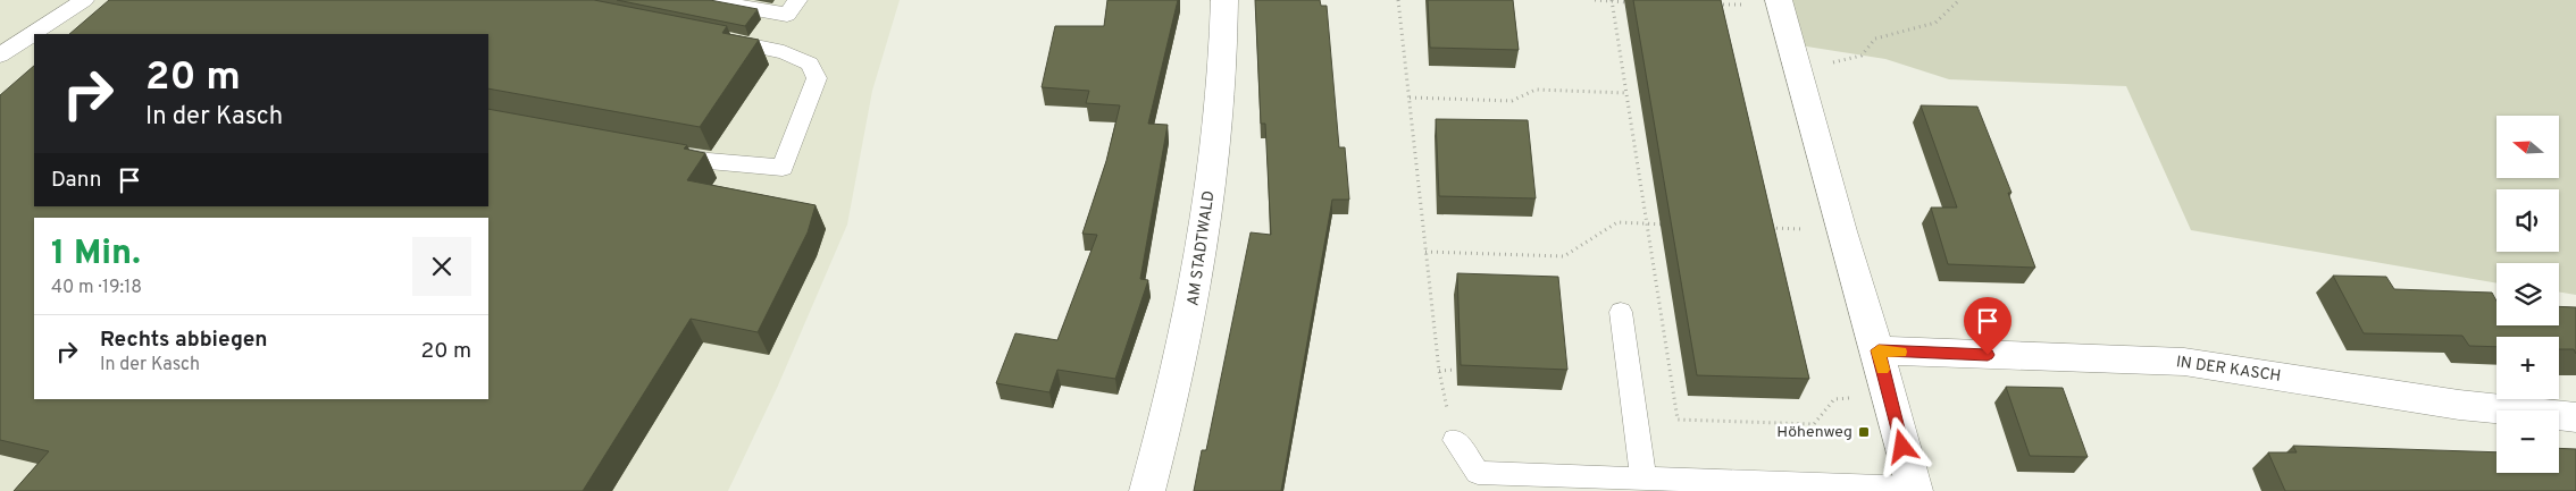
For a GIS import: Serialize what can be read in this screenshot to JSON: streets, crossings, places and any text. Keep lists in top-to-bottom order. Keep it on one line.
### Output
{"streets":{"street":["AM STADTWALD","IN DER KASCH"]},"places":{"transit":["Höhenweg"]},"north":"left","page":{"turn":["20 m","In der Kasch"],"map_buttons":["+","−"],"then":"Dann","heading":["1 Min.","40 m · 19:18"],"list":[{"name":"Rechts abbiegen","note":"In der Kasch","value":"20 m"}]}}
